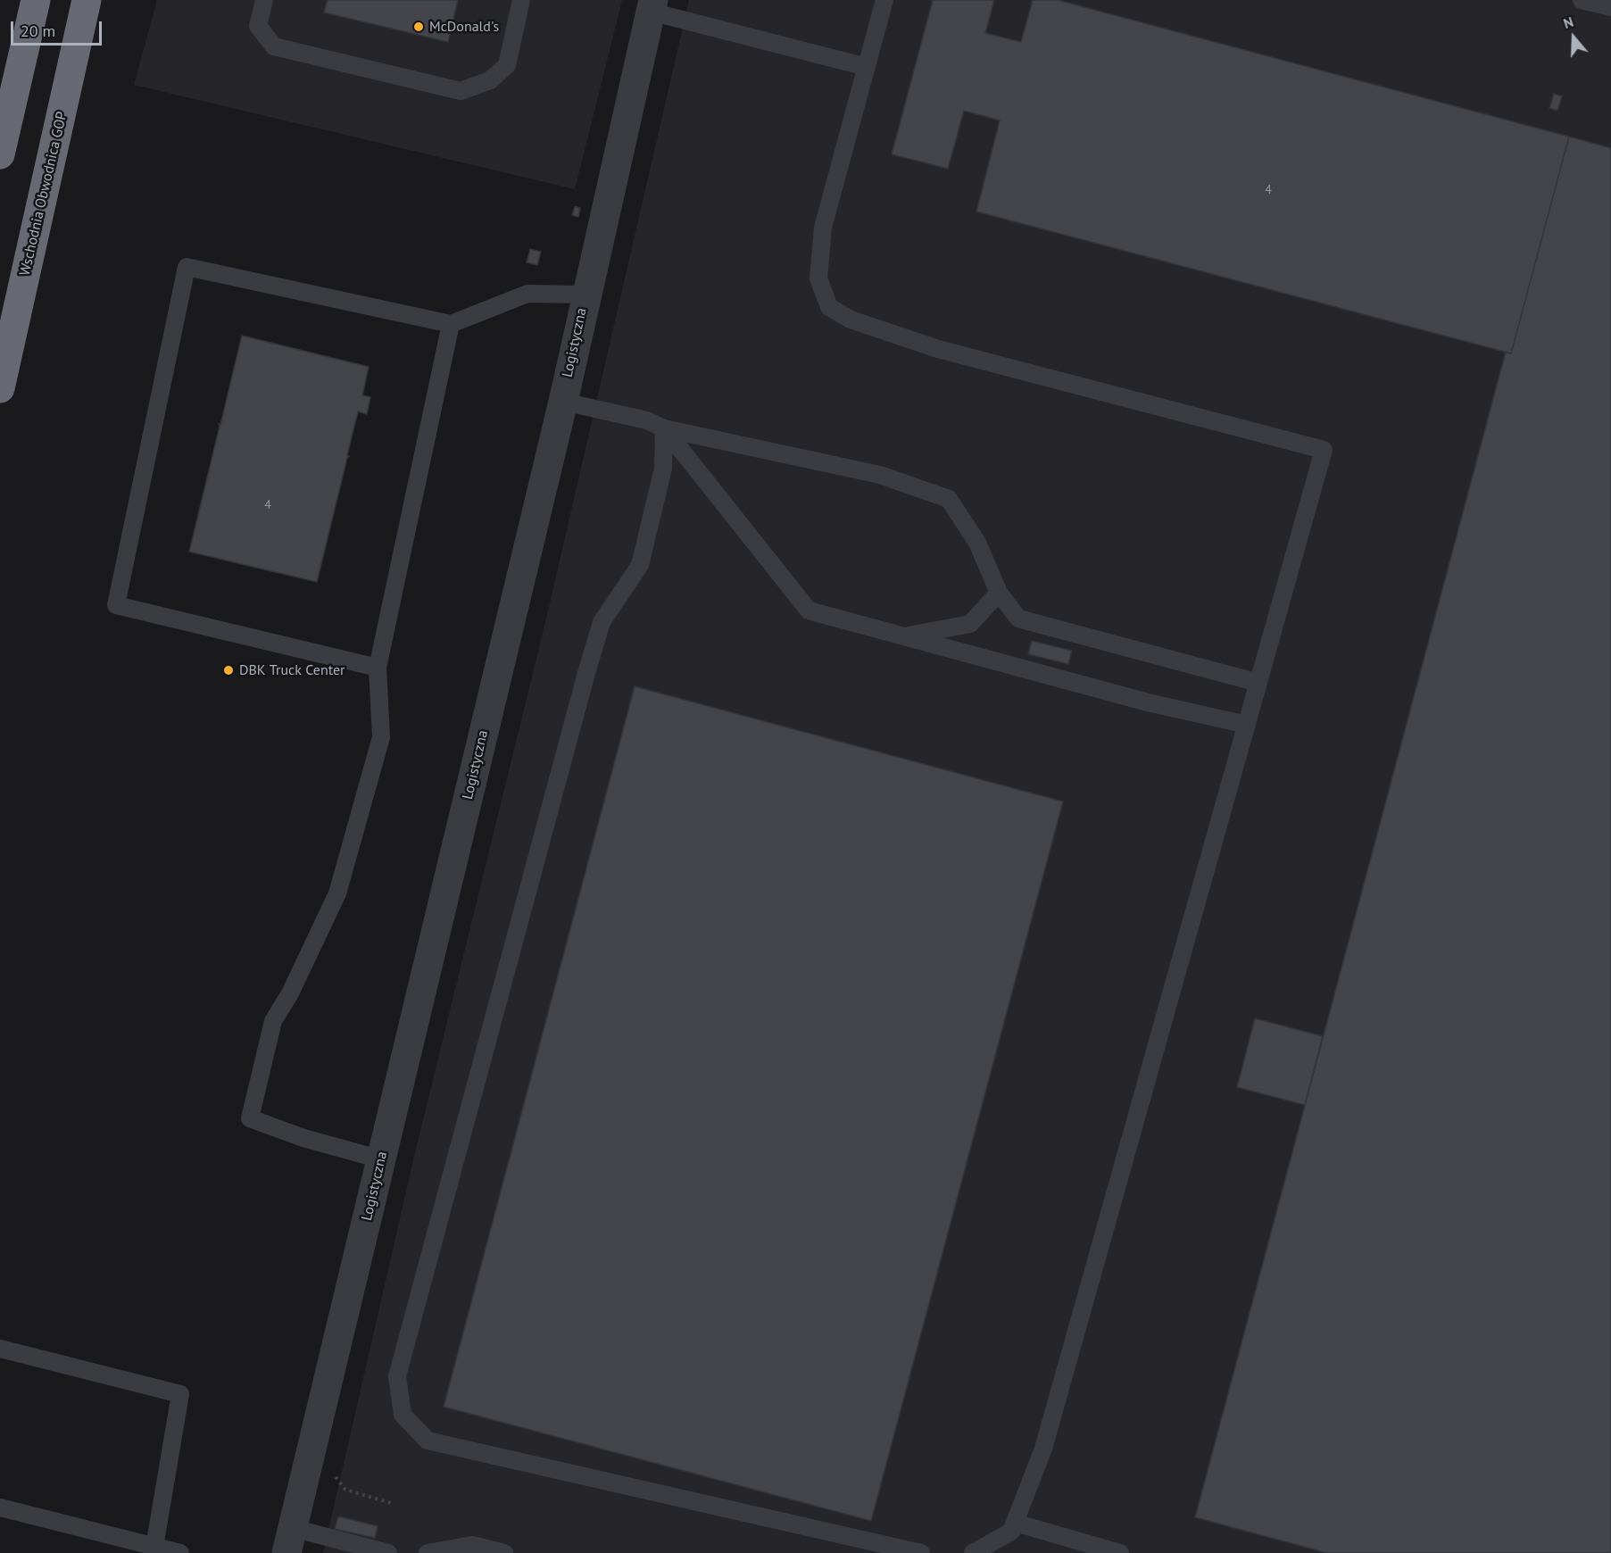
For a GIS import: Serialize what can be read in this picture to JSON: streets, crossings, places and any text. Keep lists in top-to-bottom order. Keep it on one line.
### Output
{"streets":{"highway":["Wschodnia Obwodnica GOP"],"street":["Logistyczna"]},"places":["McDonald's","DBK Truck Center"],"house_numbers":["4","4"],"scale_bar":"20 m","north":"top"}
